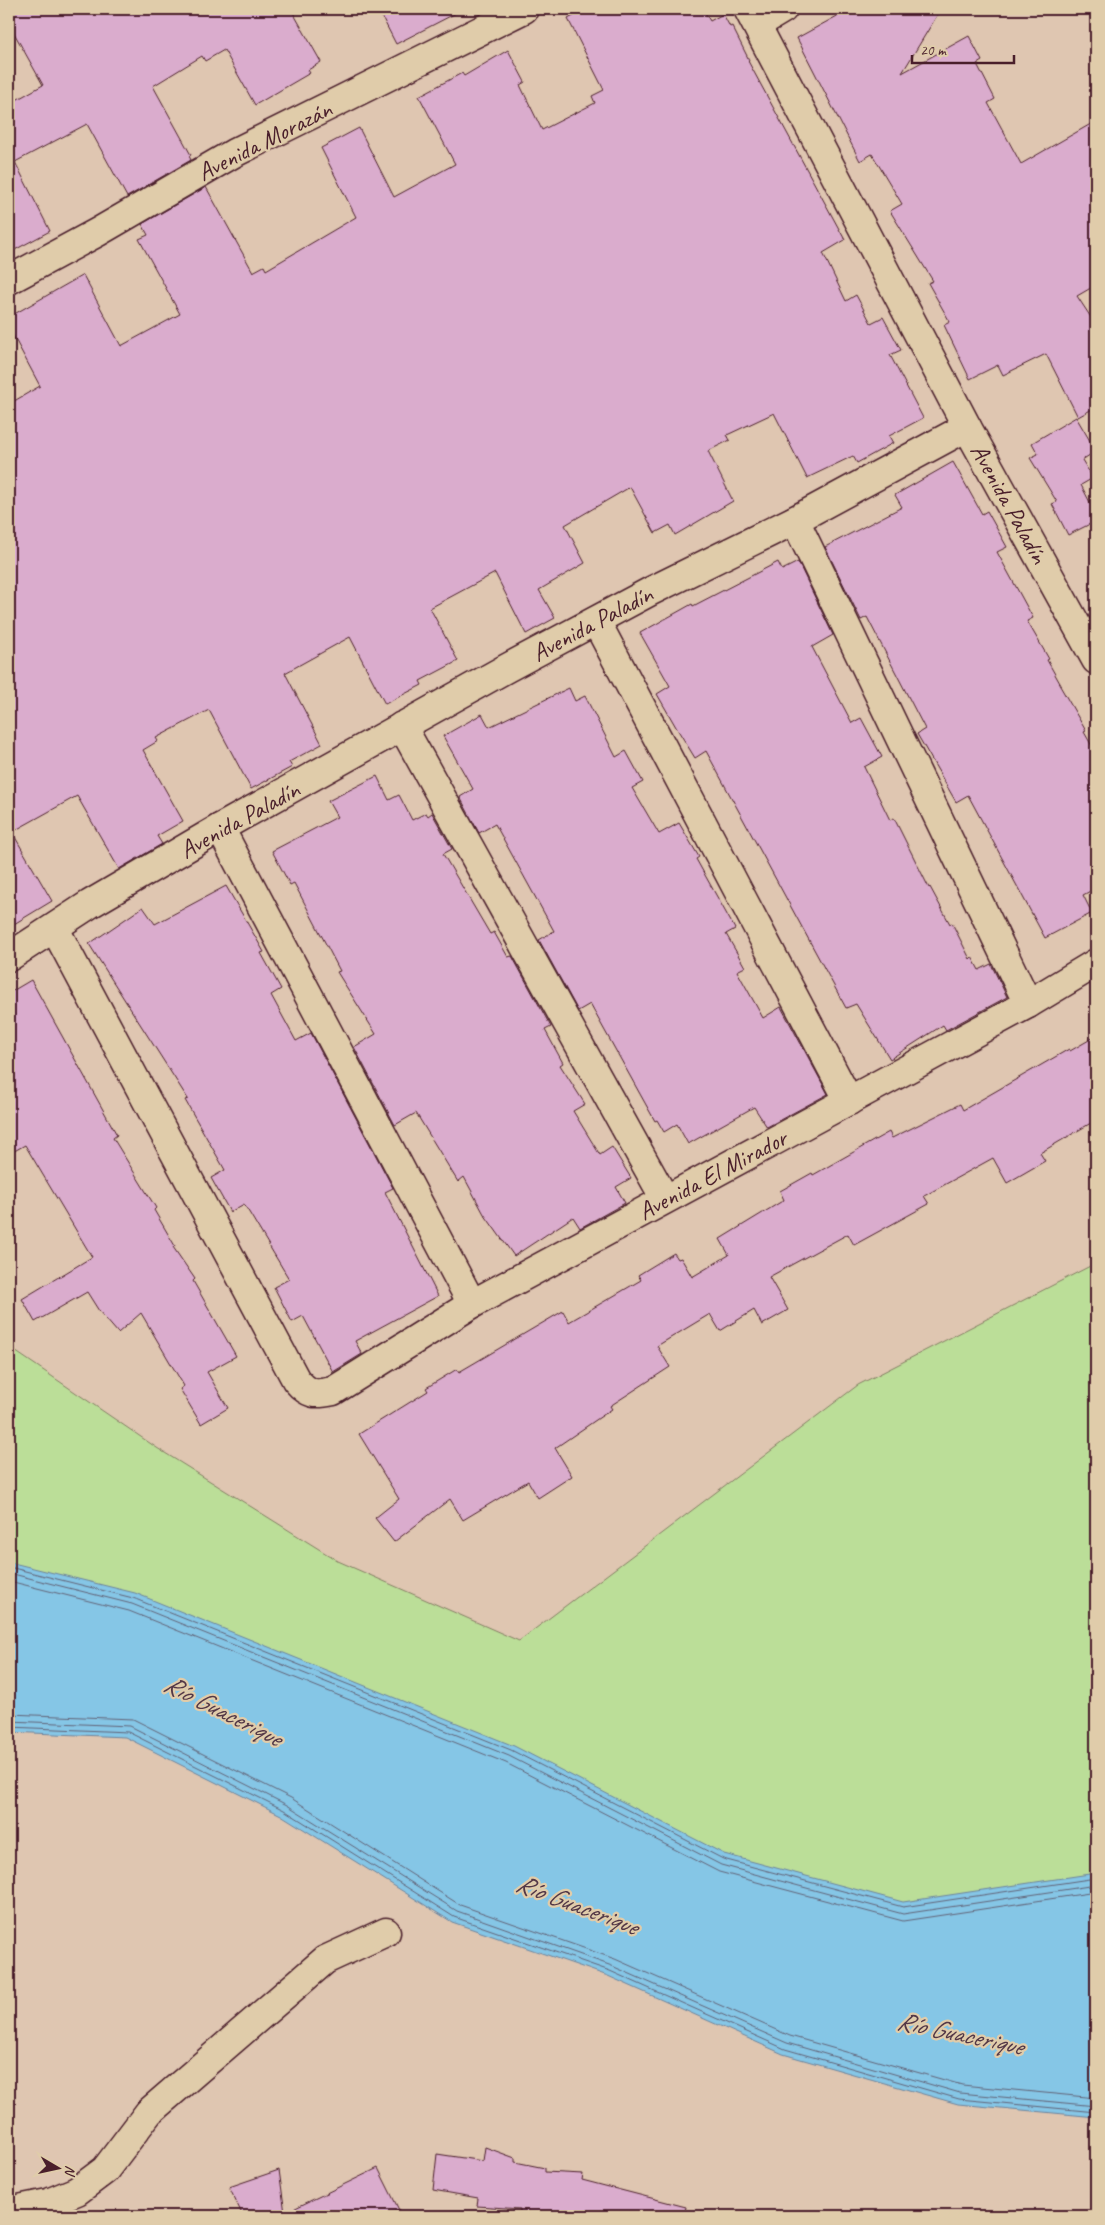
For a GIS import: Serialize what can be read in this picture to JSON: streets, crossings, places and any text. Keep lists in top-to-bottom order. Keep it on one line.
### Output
{"streets":{"street":["Avenida Morazán","Avenida Paladín","Avenida El Mirador"]},"crossings":[["Avenida Paladín","Avenida El Mirador"]],"water":["Río Guacerique"],"scale_bar":"20 m","north":"right"}
